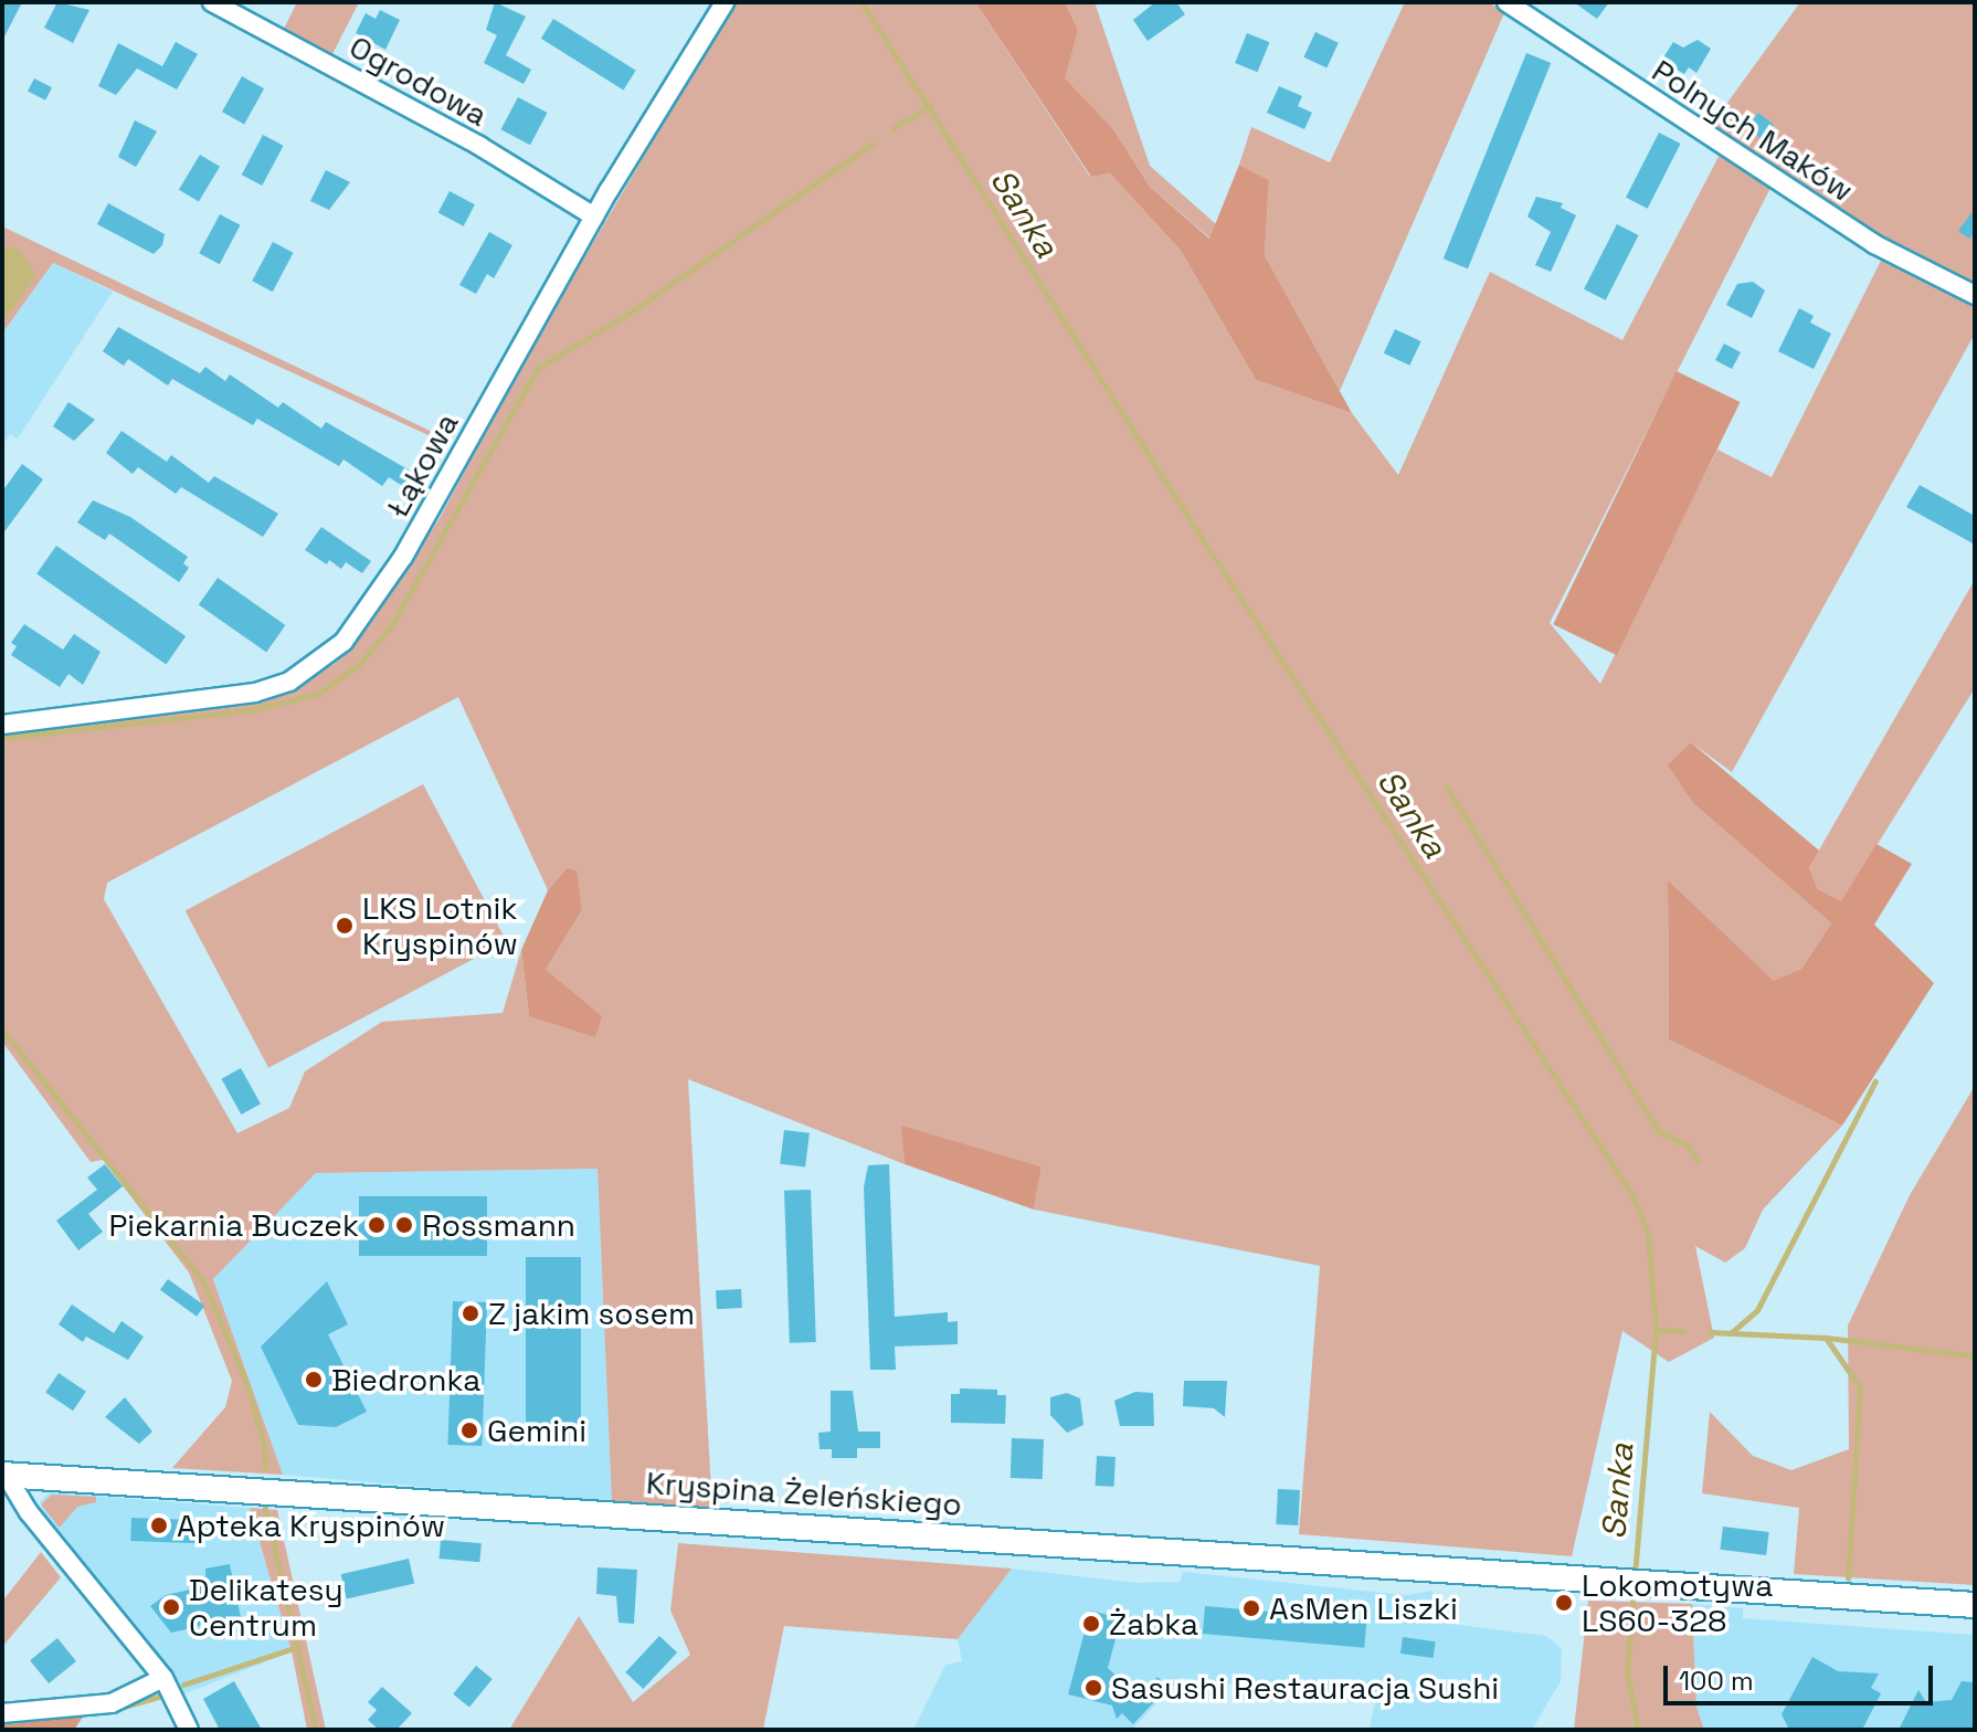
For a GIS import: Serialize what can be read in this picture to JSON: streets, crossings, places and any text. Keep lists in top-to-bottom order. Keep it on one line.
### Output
{"streets":{"main road":["Kryspina Żeleńskiego"],"street":["Ogrodowa","Polnych Maków","Łąkowa"]},"crossings":[["Ogrodowa","Łąkowa"]],"water":["Sanka"],"places":["LKS Lotnik Kryspinów","Piekarnia Buczek","Rossmann","Z jakim sosem","Biedronka","Gemini","Apteka Kryspinów","Lokomotywa LS60-328","Delikatesy Centrum","AsMen Liszki","Żabka","Sasushi Restauracja Sushi"],"scale_bar":"100 m"}
